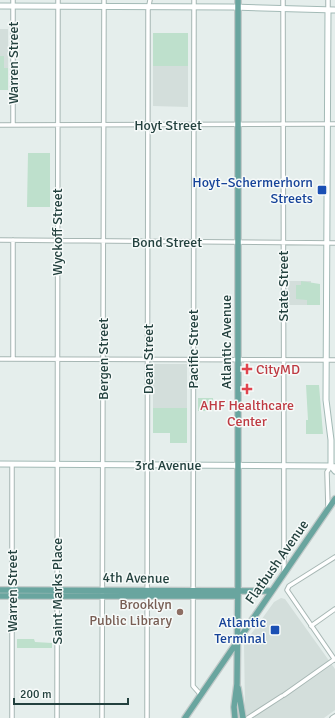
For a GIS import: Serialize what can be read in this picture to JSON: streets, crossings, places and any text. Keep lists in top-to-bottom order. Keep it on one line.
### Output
{"streets":{"main road":["Atlantic Avenue","3rd Avenue","Flatbush Avenue","4th Avenue"],"street":["Warren Street","Hoyt Street","Wyckoff Street","Bond Street","State Street","Pacific Street","Bergen Street","Dean Street","Saint Marks Place"]},"crossings":[["Warren Street","Hoyt Street"],["Warren Street","3rd Avenue"],["Warren Street","4th Avenue"],["Hoyt Street","Wyckoff Street"],["Hoyt Street","State Street"],["Hoyt Street","Atlantic Avenue"],["Hoyt Street","Pacific Street"],["Hoyt Street","Bergen Street"],["Hoyt Street","Dean Street"],["Wyckoff Street","Bond Street"],["Wyckoff Street","3rd Avenue"],["Wyckoff Street","Saint Marks Place"],["Bond Street","State Street"],["Bond Street","Atlantic Avenue"],["Bond Street","Pacific Street"],["Bond Street","Bergen Street"],["Bond Street","Dean Street"],["State Street","3rd Avenue"],["State Street","Flatbush Avenue"],["Atlantic Avenue","3rd Avenue"],["Atlantic Avenue","Flatbush Avenue"],["Atlantic Avenue","4th Avenue"],["Pacific Street","3rd Avenue"],["Pacific Street","Flatbush Avenue"],["Pacific Street","4th Avenue"],["Bergen Street","3rd Avenue"],["Bergen Street","4th Avenue"],["Dean Street","3rd Avenue"],["Dean Street","4th Avenue"],["3rd Avenue","Saint Marks Place"],["Flatbush Avenue","4th Avenue"],["4th Avenue","Saint Marks Place"]],"places":{"transit":["Hoyt–Schermerhorn Streets","Atlantic Terminal"],"health":["CityMD","AHF Healthcare Center"],"other":["Brooklyn Public Library"]},"scale_bar":"200 m"}
